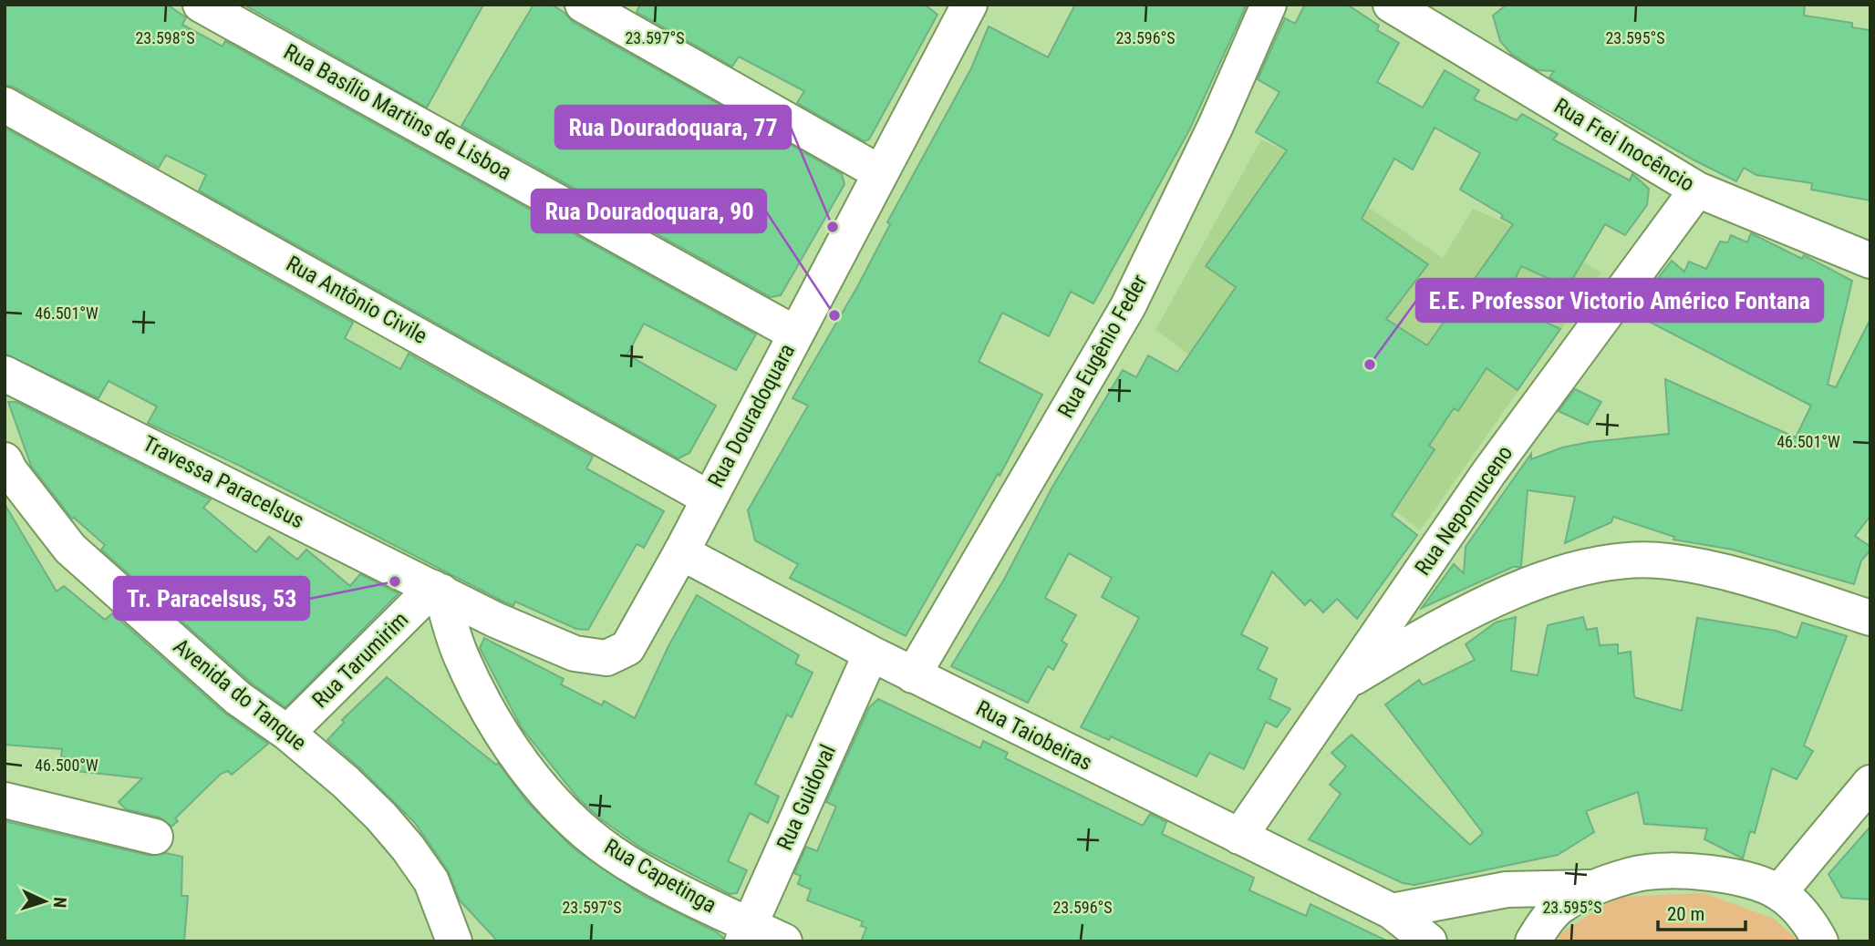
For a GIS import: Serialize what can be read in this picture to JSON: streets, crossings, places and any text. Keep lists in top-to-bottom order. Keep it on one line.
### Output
{"streets":{"street":["Rua Basílio Martins de Lisboa","Rua Frei Inocêncio","Rua Antônio Civile","Rua Eugênio Feder","Rua Douradoquara","Travessa Paracelsus","Rua Nepomuceno","Rua Tarumirim","Avenida do Tanque","Rua Taiobeiras","Rua Guidoval","Rua Capetinga"]},"crossings":[["Rua Basílio Martins de Lisboa","Rua Douradoquara"],["Rua Frei Inocêncio","Rua Nepomuceno"],["Rua Antônio Civile","Rua Douradoquara"],["Rua Eugênio Feder","Rua Taiobeiras"],["Rua Douradoquara","Travessa Paracelsus"],["Rua Douradoquara","Rua Tarumirim"],["Rua Douradoquara","Rua Taiobeiras"],["Rua Douradoquara","Rua Capetinga"],["Travessa Paracelsus","Rua Tarumirim"],["Travessa Paracelsus","Rua Capetinga"],["Rua Nepomuceno","Rua Taiobeiras"],["Rua Tarumirim","Avenida do Tanque"],["Rua Tarumirim","Rua Capetinga"],["Rua Taiobeiras","Rua Guidoval"],["Rua Guidoval","Rua Capetinga"]],"places":["Rua Douradoquara, 77","Rua Douradoquara, 90","E.E. Professor Victorio Américo Fontana","Tr. Paracelsus, 53"],"scale_bar":"20 m","north":"right","coordinates":["23.598°S","23.597°S","23.596°S","23.595°S","46.501°W","46.500°W"]}
